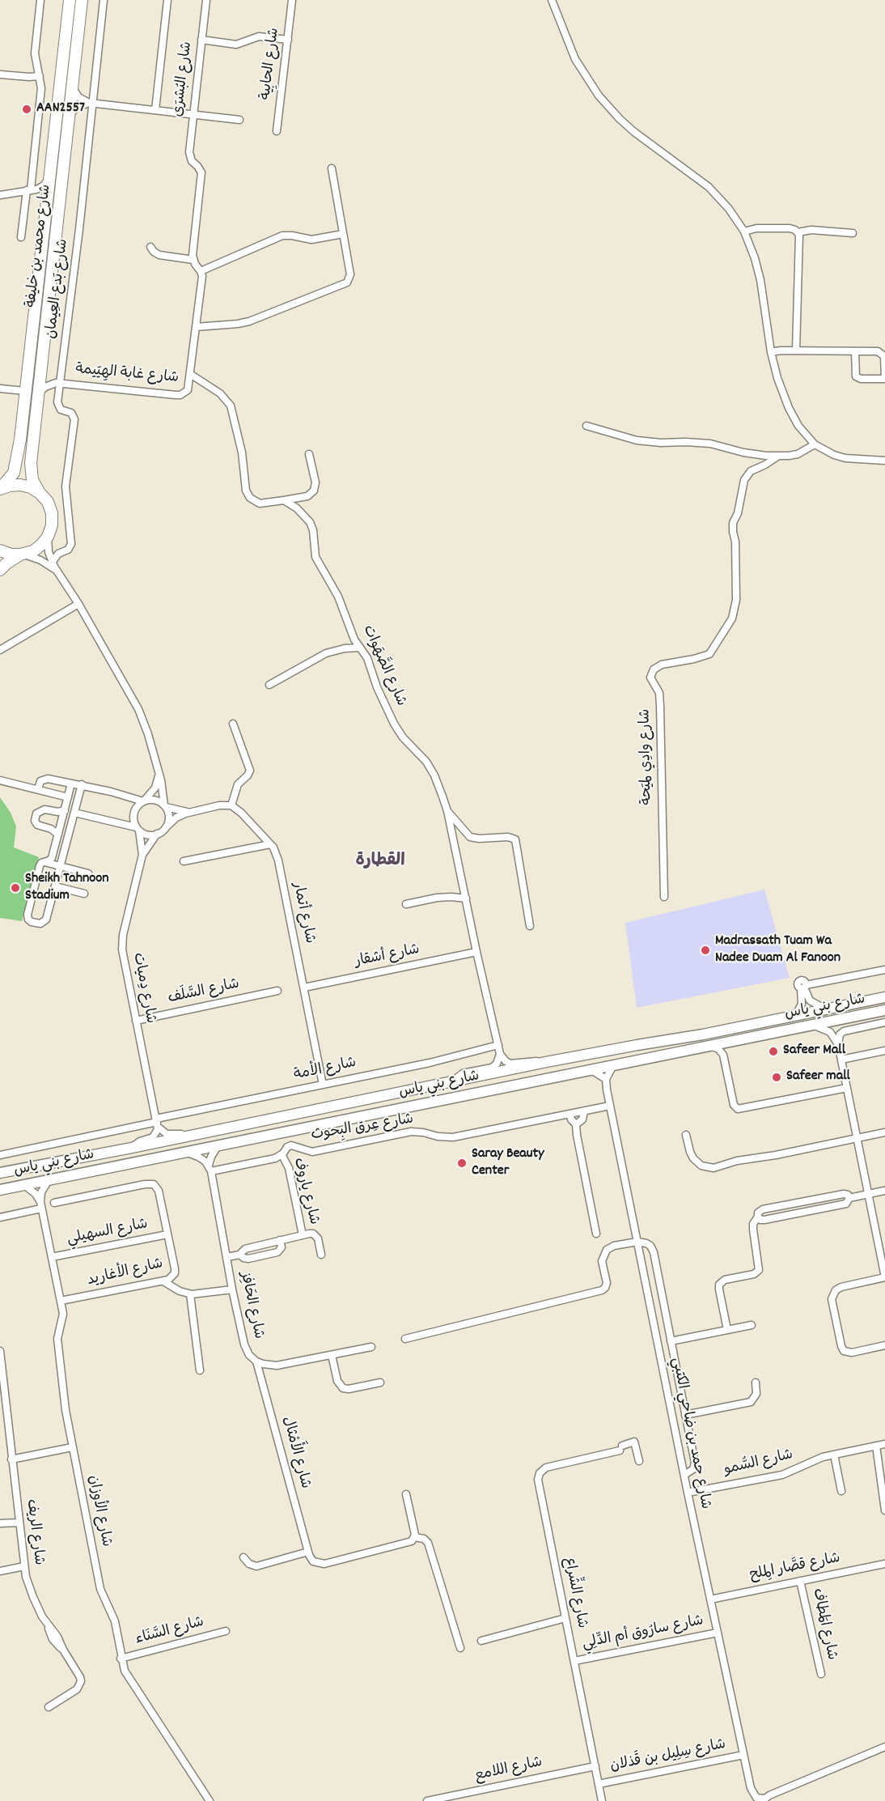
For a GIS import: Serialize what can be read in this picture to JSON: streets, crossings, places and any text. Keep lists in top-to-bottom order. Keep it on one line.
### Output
{"streets":{"highway":["شارع محمد بن خليفة"],"main road":["شارع بني ياس"],"street":["شارع الحابِية","شارع البُشرَى","شارع بَدع العِيمان","شارع غابة الهِيَيمة","شارع الصَّهَوات","شارع وادِي لميَحة","شارع أتمار","شارع أشقار","شارع دِميات","شارع السَّلَف","شارع الأمة","شارع عِرق البِحوث","شارع ياروف","شارع السهيلي","شارع الأغاريد","شارع الحَافِز","شارع حمد بن ضاحي الكتبي","شارع الأَمْثال","شارع السُّمو","شارع الأوزان","شارع الريف","شارع قصَّار المِلح","شارع الشِّراع","شارع المَطاف","شارع السَّنَاء","شارع سارُوق أم الدِّلِي","شارع سِلِيل بن قَذلان","شارع اللامع"]},"crossings":[["شارع محمد بن خليفة","شارع غابة الهِيَيمة"],["شارع بَدع العِيمان","شارع غابة الهِيَيمة"],["شارع الصَّهَوات","شارع أشقار"],["شارع الصَّهَوات","شارع الأمة"],["شارع أتمار","شارع أشقار"],["شارع أتمار","شارع الأمة"],["شارع دِميات","شارع السَّلَف"],["شارع دِميات","شارع الأمة"],["شارع عِرق البِحوث","شارع ياروف"],["شارع عِرق البِحوث","شارع الحَافِز"],["شارع عِرق البِحوث","شارع حمد بن ضاحي الكتبي"],["شارع ياروف","شارع الحَافِز"],["شارع السهيلي","شارع الأغاريد"],["شارع السهيلي","شارع الأوزان"],["شارع الأغاريد","شارع الأوزان"],["شارع الحَافِز","شارع الأَمْثال"],["شارع حمد بن ضاحي الكتبي","شارع السُّمو"],["شارع حمد بن ضاحي الكتبي","شارع قصَّار المِلح"],["شارع حمد بن ضاحي الكتبي","شارع سارُوق أم الدِّلِي"],["شارع حمد بن ضاحي الكتبي","شارع سِلِيل بن قَذلان"],["شارع الأوزان","شارع السَّنَاء"],["شارع قصَّار المِلح","شارع المَطاف"],["شارع الشِّراع","شارع سارُوق أم الدِّلِي"],["شارع الشِّراع","شارع سِلِيل بن قَذلان"],["شارع الشِّراع","شارع اللامع"]],"districts":["القطارة"],"places":["AAN2557","Sheikh Tahnoon Stadium","Madrassath Tuam Wa Nadee Duam Al Fanoon","Safeer Mall","Safeer mall","Saray Beauty Center"]}
